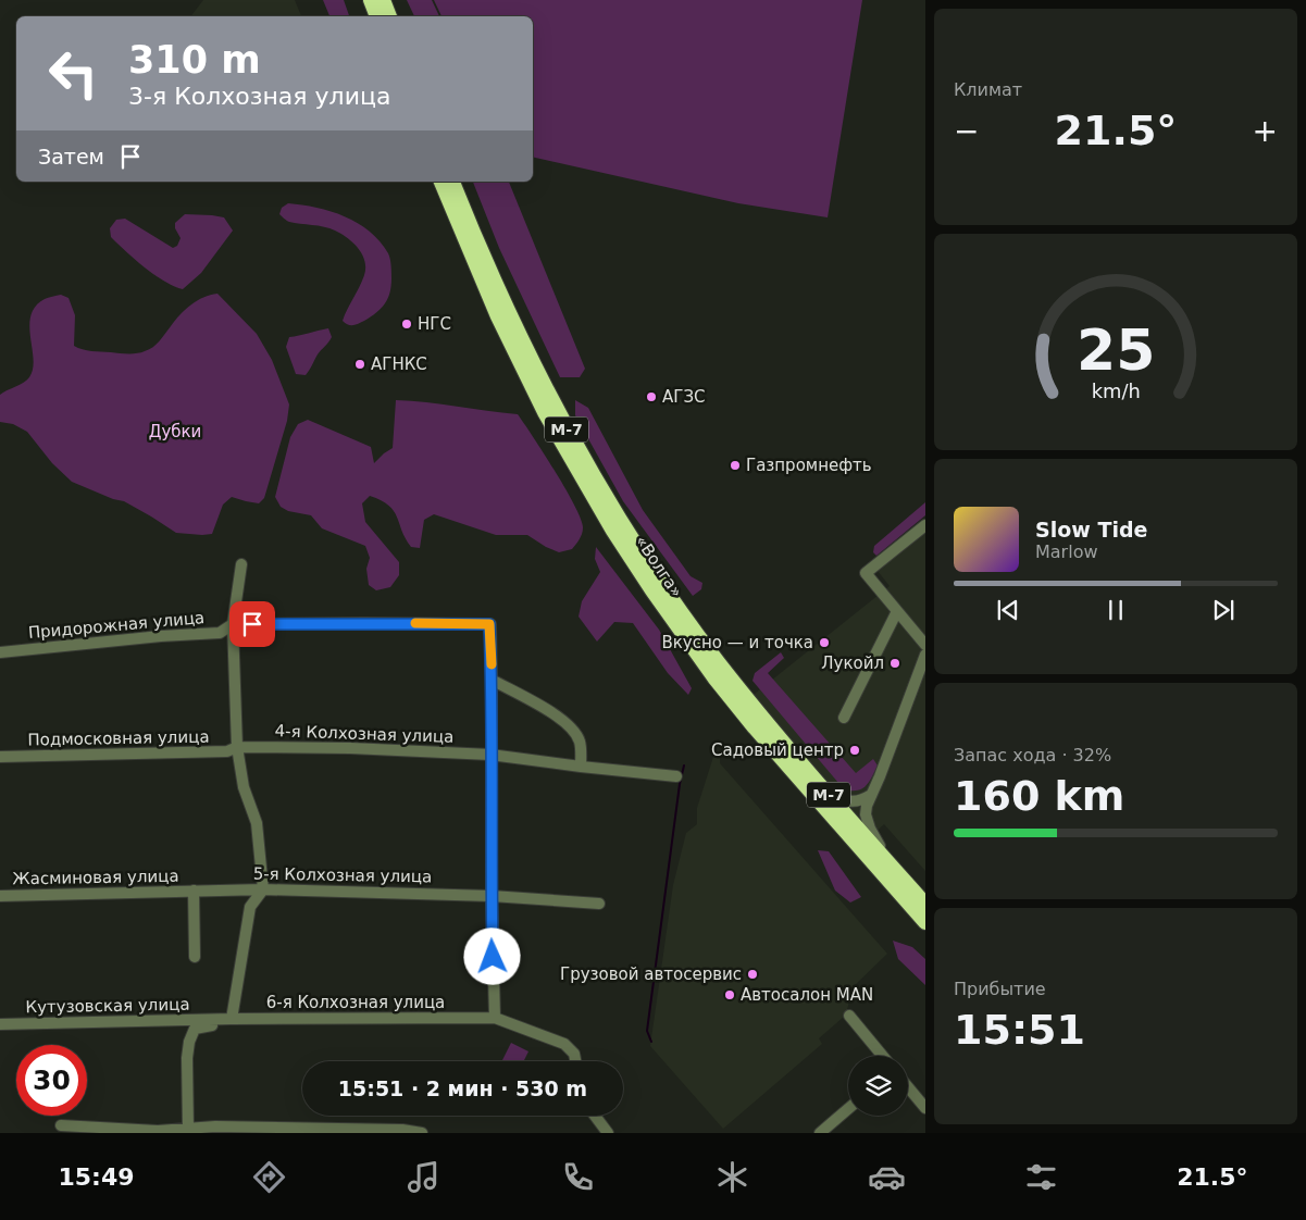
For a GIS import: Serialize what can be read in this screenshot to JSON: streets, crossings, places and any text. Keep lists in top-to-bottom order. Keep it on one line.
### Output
{"streets":{"highway":["М-7","«Волга»"],"street":["Придорожная улица","4-я Колхозная улица","Подмосковная улица","5-я Колхозная улица","Жасминовая улица","6-я Колхозная улица","Кутузовская улица"]},"crossings":[["М-7","«Волга»"],["4-я Колхозная улица","Подмосковная улица"],["5-я Колхозная улица","Жасминовая улица"],["6-я Колхозная улица","Кутузовская улица"]],"parks":["Дубки"],"places":["НГС","АГНКС","АГЗС","Газпромнефть","Вкусно — и точка","Лукойл","Садовый центр","Грузовой автосервис","Автосалон MAN"],"page":{"tile":["Климат",["Запас хода · 32%","160 km"],["Прибытие","15:51"]],"turn":["310 m","3-я Колхозная улица"],"heat":["−","21.5°","+"],"then":"Затем","song":["Slow Tide","Marlow"],"limit":"30","trip":"15:51 · 2 мин · 530 m","tabs":["15:49","21.5°"],"gauge":["25","km/h"]}}
